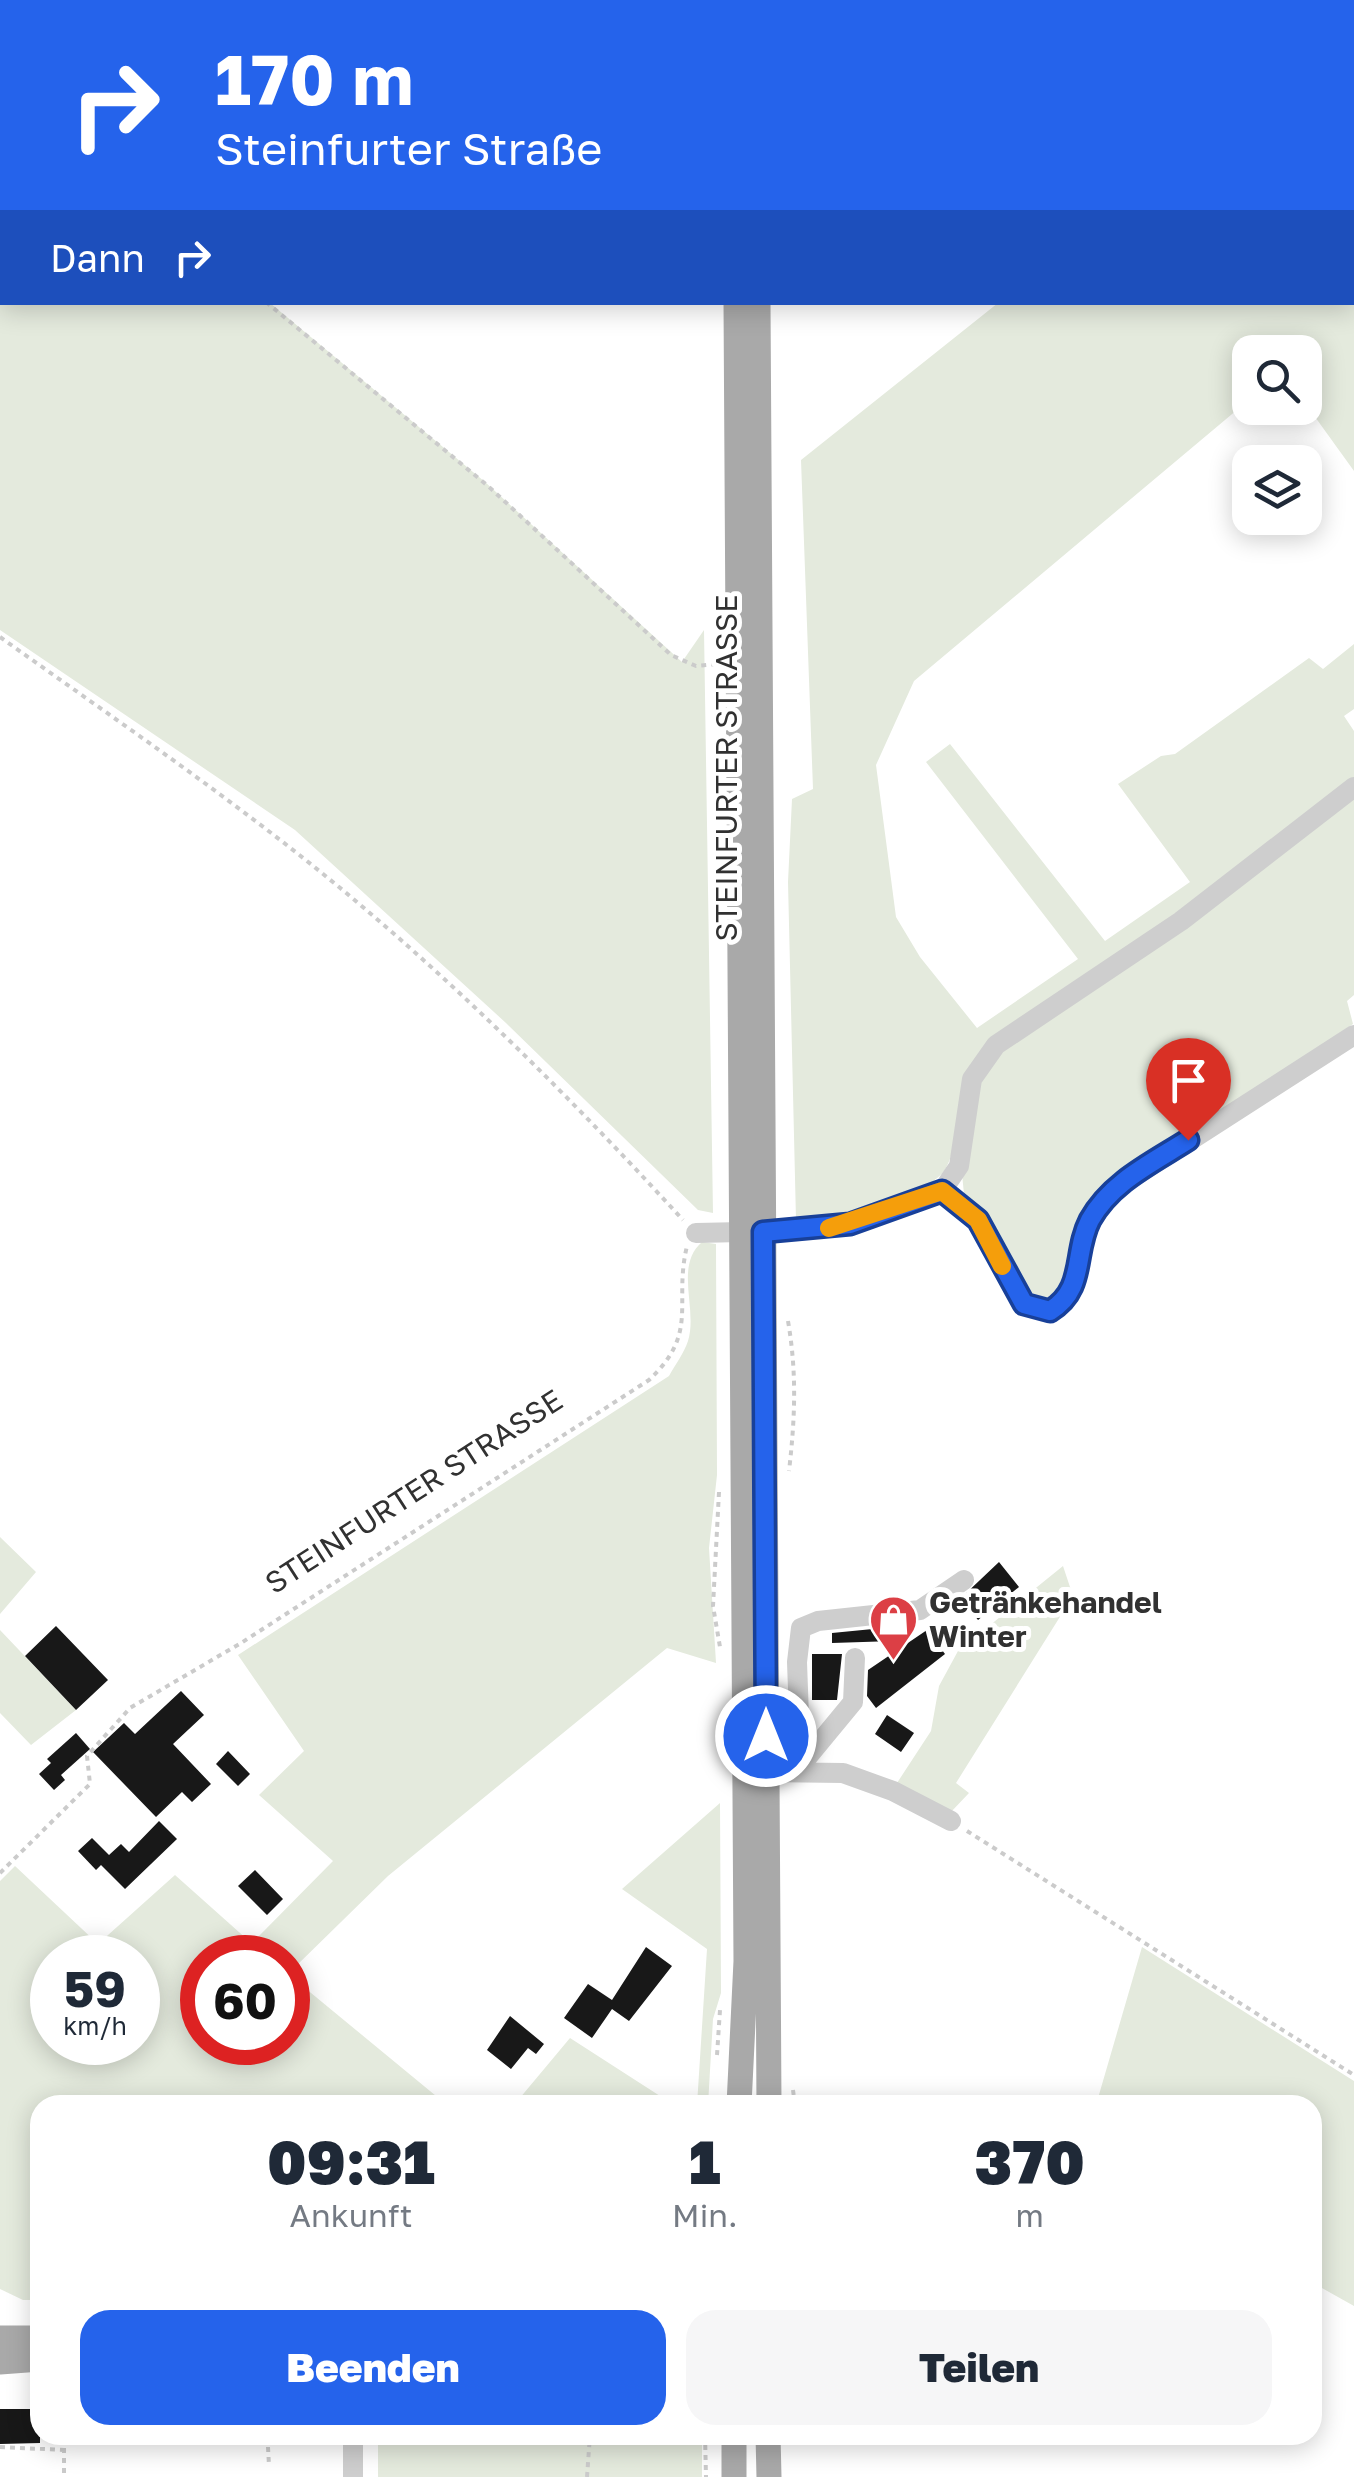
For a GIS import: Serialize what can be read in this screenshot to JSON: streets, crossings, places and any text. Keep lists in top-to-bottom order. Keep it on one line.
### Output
{"streets":{"main road":["STEINFURTER STRASSE"]},"places":{"shop":["Getränkehandel Winter"]},"page":{"turn":["170 m","Steinfurter Straße"],"then":"Dann","speed":"59 km/h","limit":"60","eta":["09:31","Ankunft","1","Min.","370","m"],"buttons":["Beenden","Teilen"]}}
